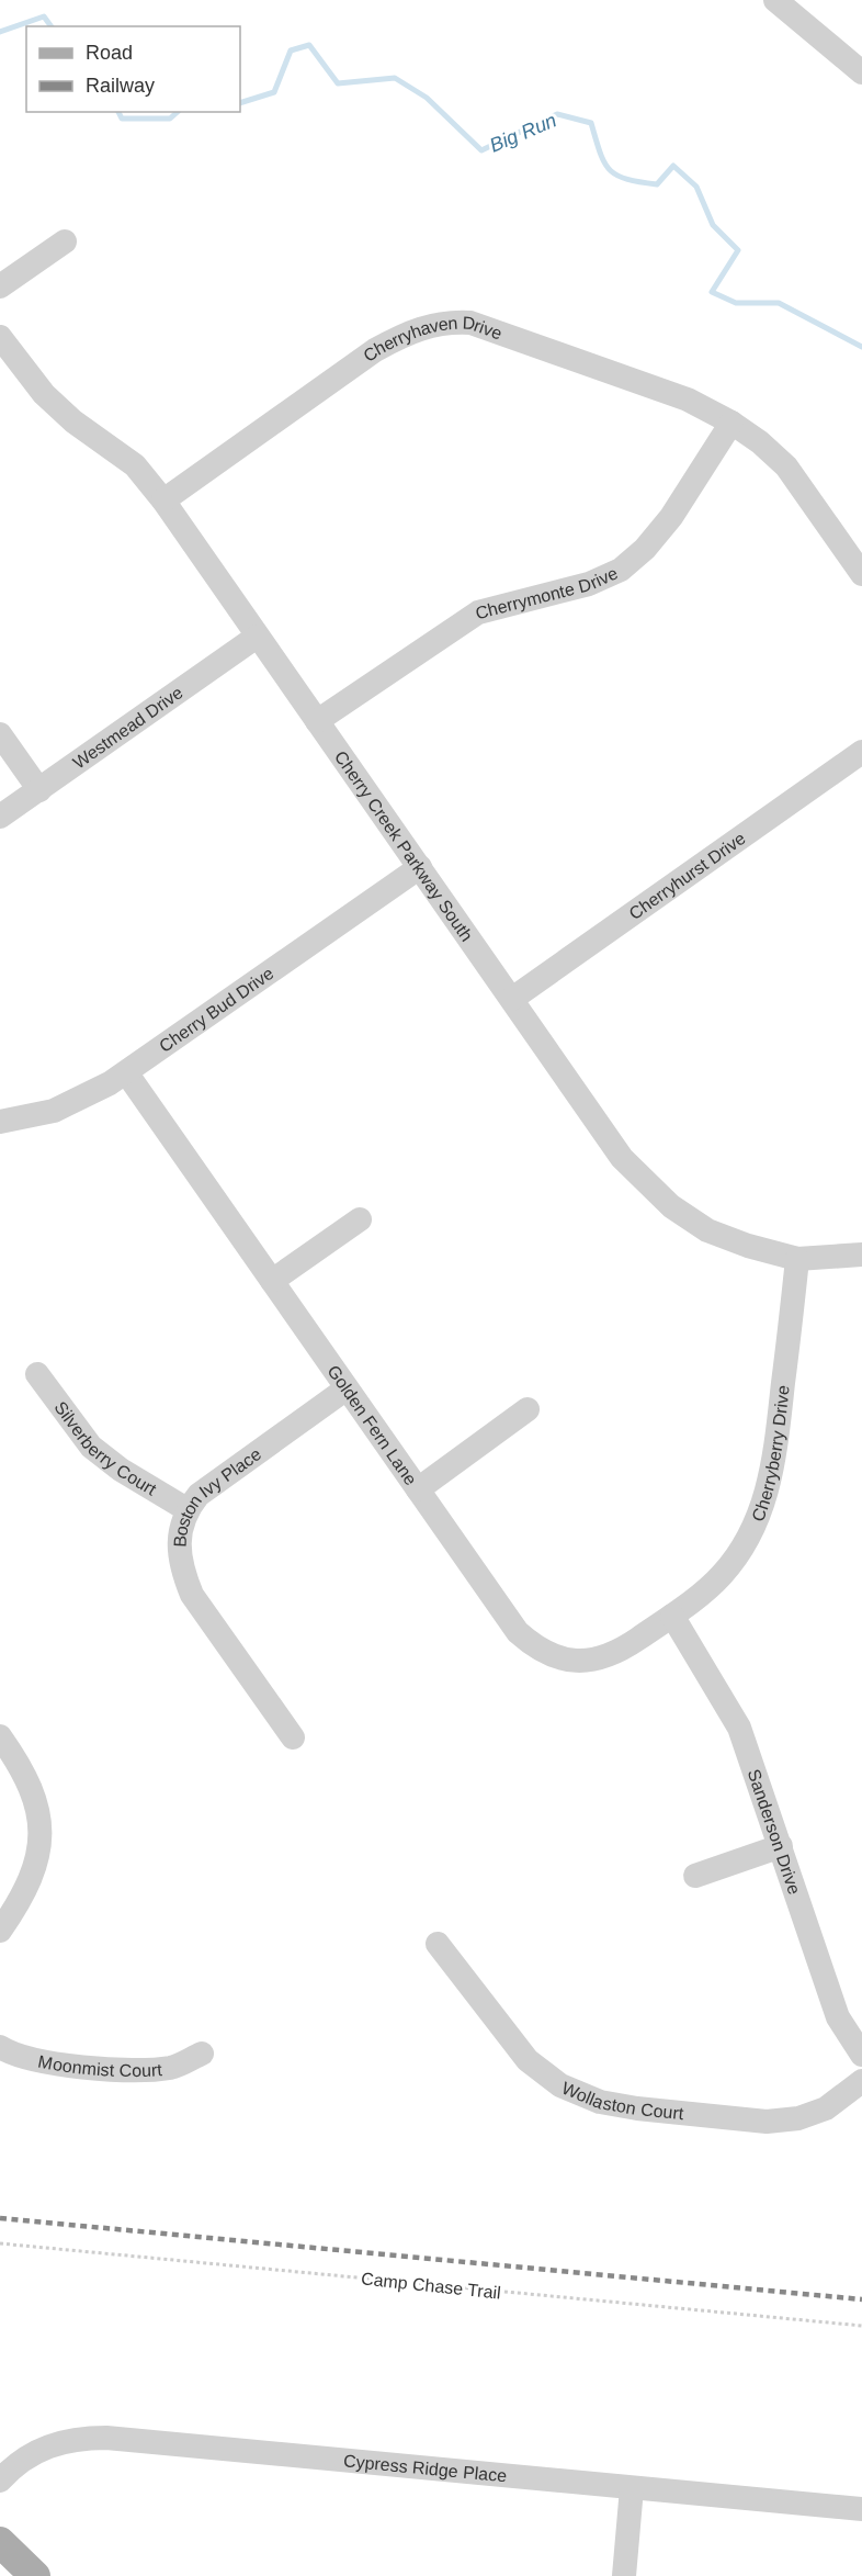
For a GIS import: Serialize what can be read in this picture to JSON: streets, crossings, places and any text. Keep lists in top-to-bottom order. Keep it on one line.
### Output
{"streets":{"street":["Cherryhaven Drive","Cherrymonte Drive","Westmead Drive","Cherry Creek Parkway South","Cherryhurst Drive","Cherry Bud Drive","Golden Fern Lane","Silverberry Court","Cherryberry Drive","Boston Ivy Place","Sanderson Drive","Moonmist Court","Wollaston Court","Cypress Ridge Place"],"path":["Camp Chase Trail"]},"crossings":[["Cherryhaven Drive","Cherrymonte Drive"],["Cherryhaven Drive","Cherry Creek Parkway South"],["Cherrymonte Drive","Cherry Creek Parkway South"],["Westmead Drive","Cherry Creek Parkway South"],["Cherry Creek Parkway South","Cherryhurst Drive"],["Cherry Creek Parkway South","Cherry Bud Drive"],["Cherry Creek Parkway South","Cherryberry Drive"],["Cherry Bud Drive","Golden Fern Lane"],["Golden Fern Lane","Cherryberry Drive"],["Golden Fern Lane","Boston Ivy Place"],["Golden Fern Lane","Sanderson Drive"],["Silverberry Court","Boston Ivy Place"],["Cherryberry Drive","Sanderson Drive"]],"water":["Big Run"],"legend":["Road","Railway"]}
